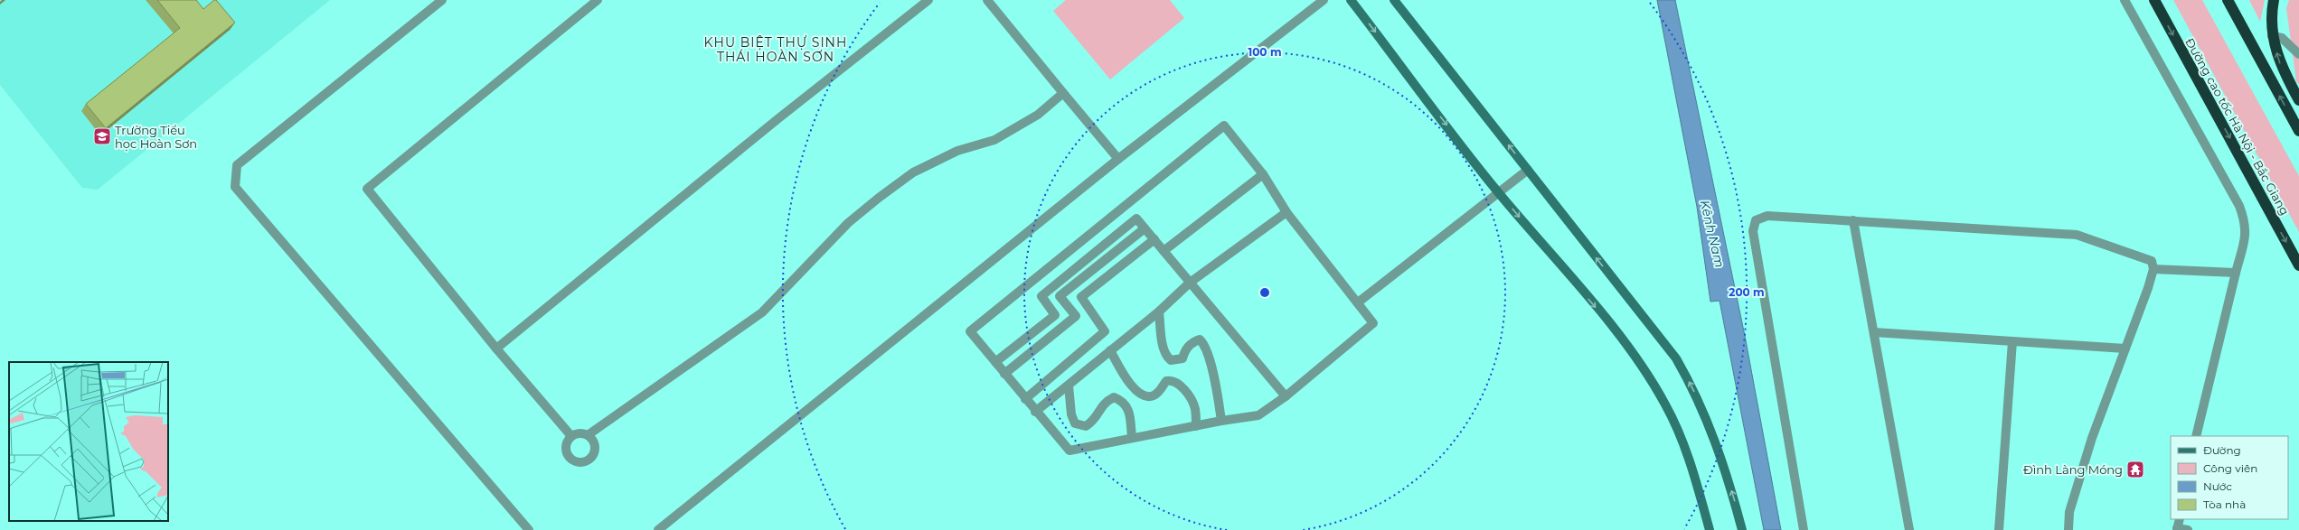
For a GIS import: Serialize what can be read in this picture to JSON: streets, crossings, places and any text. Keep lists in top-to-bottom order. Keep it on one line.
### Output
{"streets":{"highway":["Đường cao tốc Hà Nội - Bắc Giang"]},"districts":["KHU BIỆT THỰ SINH THÁI HOÀN SƠN"],"water":["Kênh Nam"],"places":{"school or university":["Trường Tiểu học Hoàn Sơn"],"temple":["Đình Làng Móng"]},"legend":["Đường","Công viên","Nước","Tòa nhà"],"rings":["100 m","200 m"]}
